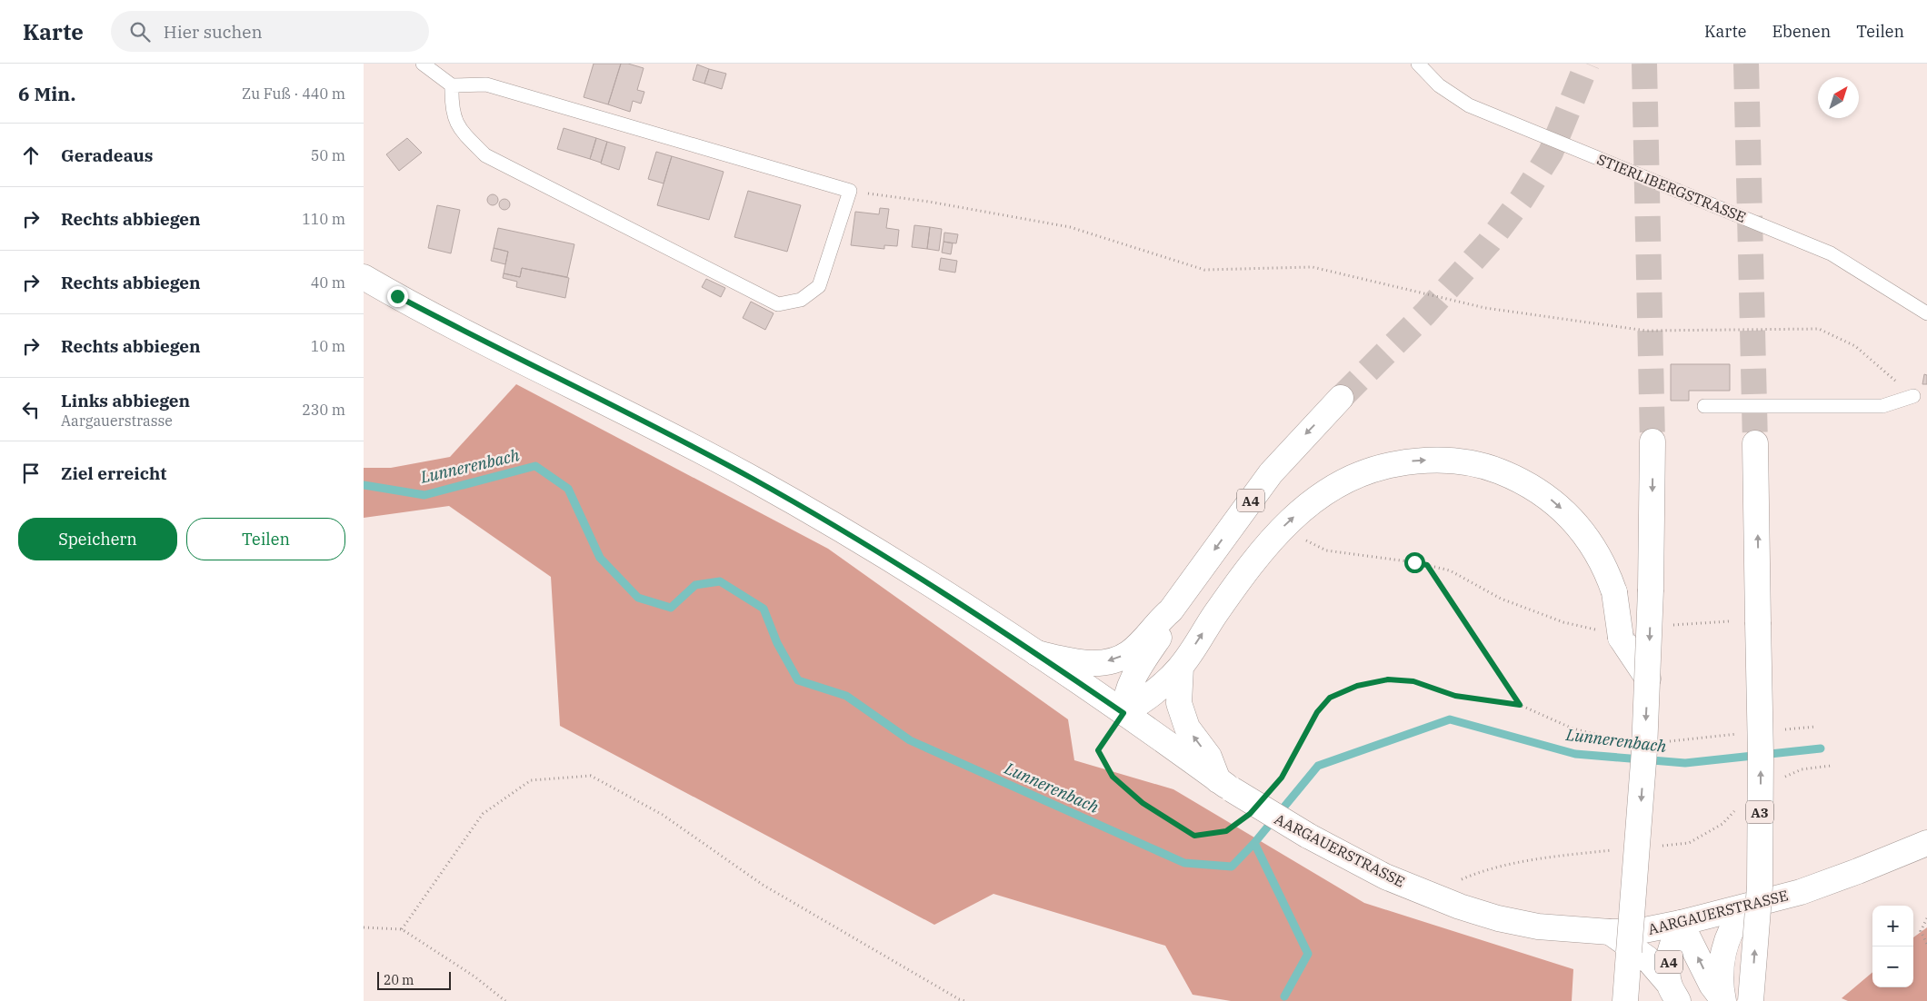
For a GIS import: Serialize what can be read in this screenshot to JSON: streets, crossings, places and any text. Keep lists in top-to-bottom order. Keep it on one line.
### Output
{"streets":{"main road":["A4","A3","AARGAUERSTRASSE"],"lane":["STIERLIBERGSTRASSE"]},"crossings":[["A4","AARGAUERSTRASSE"]],"water":["Lunnerenbach"],"scale_bar":"20 m","north":"top right","page":{"header":"Karte","search":"Hier suchen","nav":["Karte","Ebenen","Teilen"],"heading":["6 Min.","Zu Fuß · 440 m"],"list":[["Geradeaus","50 m"],["Rechts abbiegen","110 m"],["Rechts abbiegen","40 m"],["Rechts abbiegen","10 m"],["Links abbiegen","Aargauerstrasse","230 m"],"Ziel erreicht"],"buttons":["Speichern","Teilen"],"map_buttons":["+","−"],"scale":"20 m"}}
